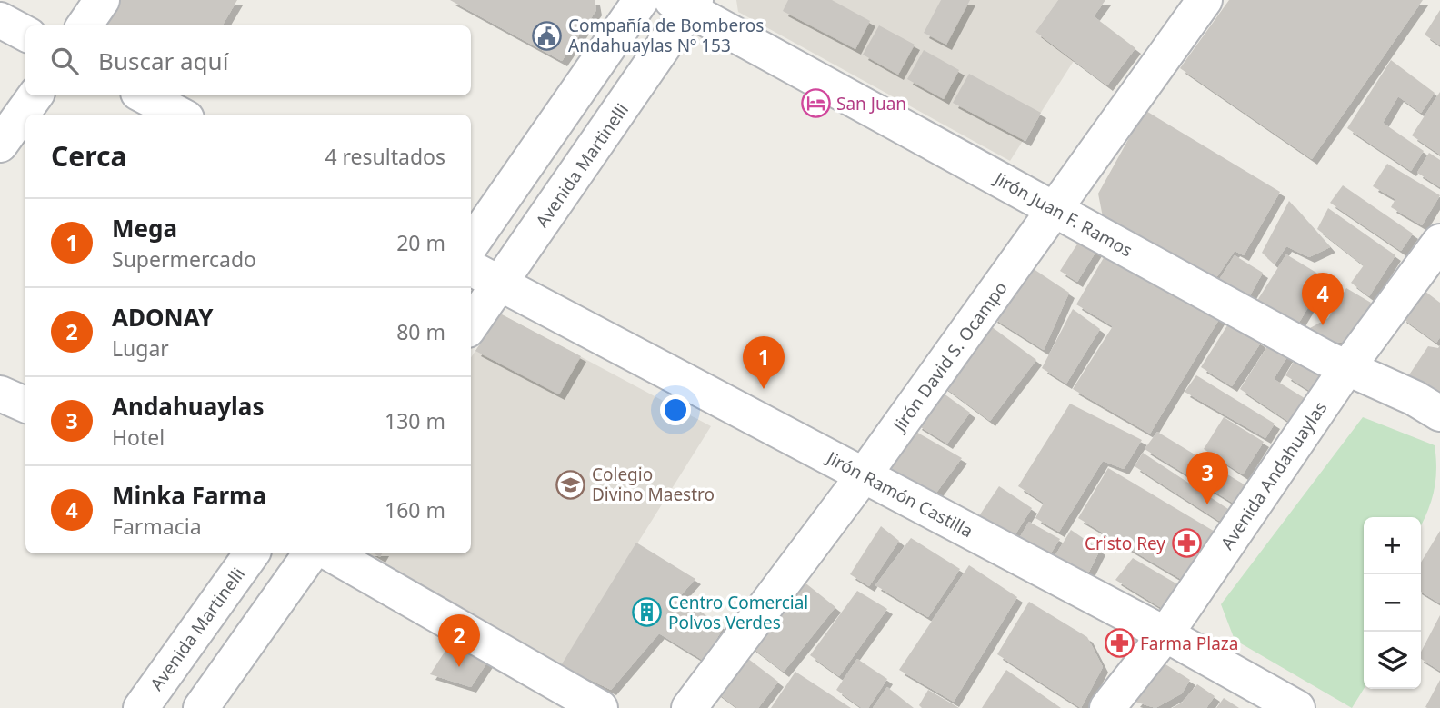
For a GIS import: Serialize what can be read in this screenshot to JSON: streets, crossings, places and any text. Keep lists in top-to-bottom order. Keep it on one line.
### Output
{"streets":{"street":["Avenida Martinelli","Jirón Juan F. Ramos","Jirón David S. Ocampo","Avenida Andahuaylas","Jirón Ramón Castilla"]},"crossings":[["Avenida Martinelli","Jirón Juan F. Ramos"],["Avenida Martinelli","Jirón Ramón Castilla"],["Jirón Juan F. Ramos","Jirón David S. Ocampo"],["Jirón Juan F. Ramos","Avenida Andahuaylas"],["Jirón David S. Ocampo","Jirón Ramón Castilla"],["Avenida Andahuaylas","Jirón Ramón Castilla"]],"places":{"public building":["Compañía de Bomberos Andahuaylas Nº 153"],"hotel":["San Juan"],"school or university":["Colegio Divino Maestro"],"pharmacy":["Cristo Rey","Farma Plaza"],"building":["Centro Comercial Polvos Verdes"]},"page":{"search":"Buscar aquí","heading":["Cerca","4 resultados"],"list":[{"mark":"1","name":"Mega","note":"Supermercado","value":"20 m"},{"mark":"2","name":"ADONAY","note":"Lugar","value":"80 m"},{"mark":"3","name":"Andahuaylas","note":"Hotel","value":"130 m"},{"mark":"4","name":"Minka Farma","note":"Farmacia","value":"160 m"}],"pins":["4","1","3","2"],"map_buttons":["+","−"]}}
